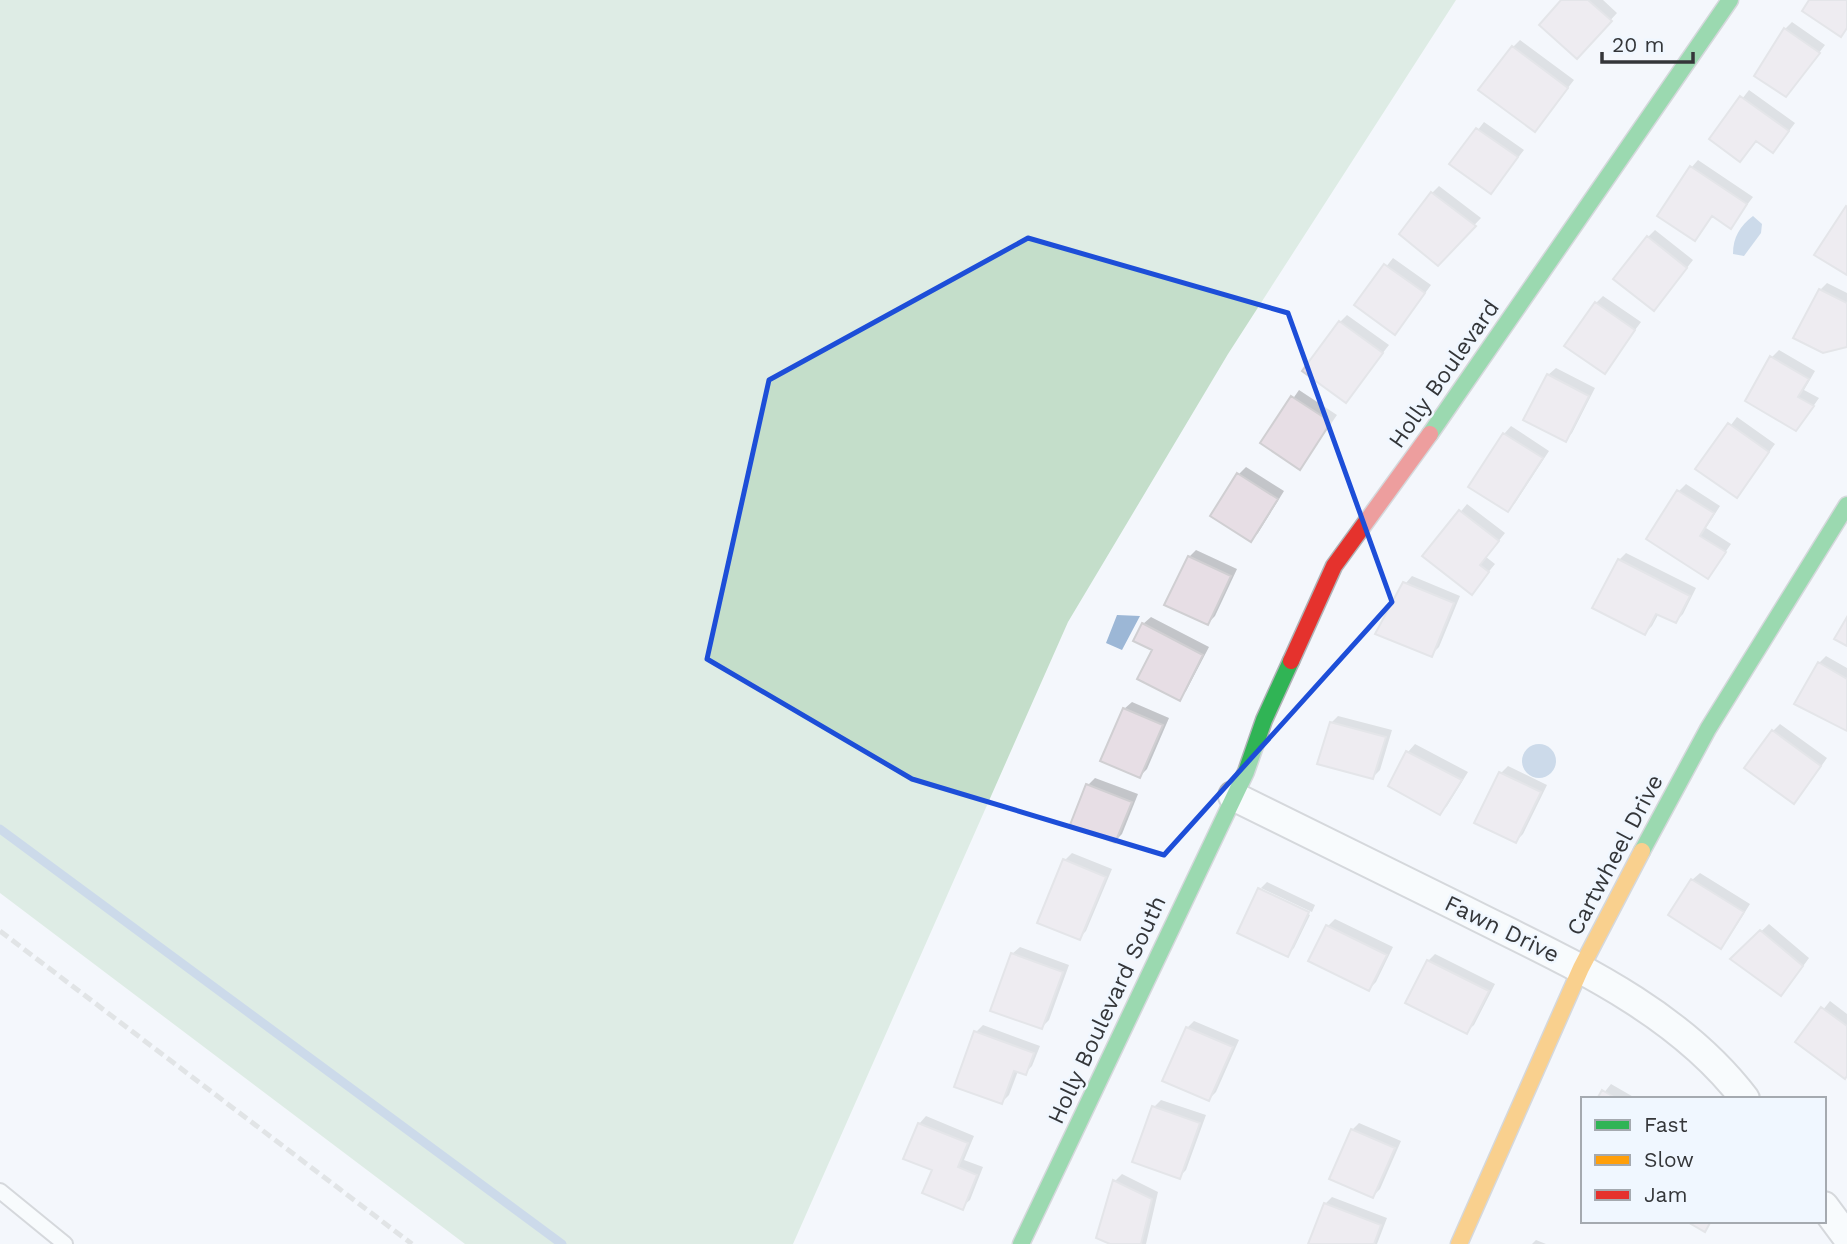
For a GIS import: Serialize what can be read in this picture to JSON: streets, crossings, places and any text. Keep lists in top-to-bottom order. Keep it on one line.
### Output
{"streets":{"street":["Holly Boulevard","Cartwheel Drive","Fawn Drive","Holly Boulevard South"]},"crossings":[["Holly Boulevard","Fawn Drive"],["Holly Boulevard","Holly Boulevard South"],["Cartwheel Drive","Fawn Drive"],["Fawn Drive","Holly Boulevard South"]],"legend":["Fast","Slow","Jam"],"scale_bar":"20 m"}
